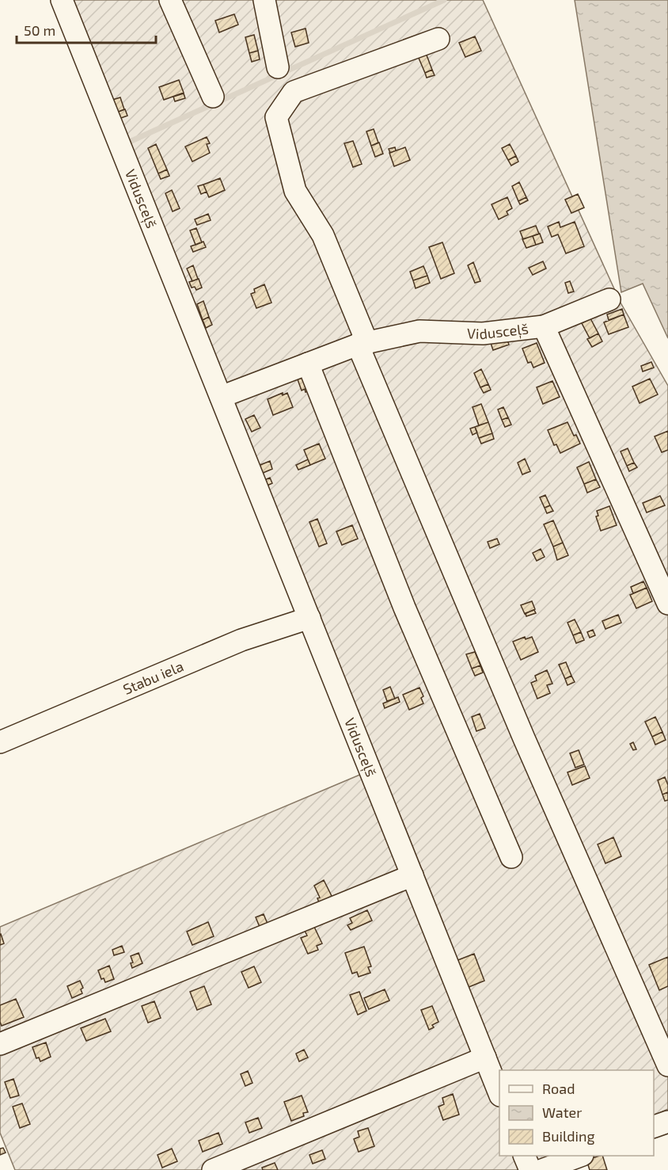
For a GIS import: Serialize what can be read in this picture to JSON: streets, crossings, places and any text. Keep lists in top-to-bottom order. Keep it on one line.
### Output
{"streets":{"street":["Vidusceļš","Stabu iela"]},"crossings":[["Vidusceļš","Stabu iela"]],"legend":["Road","Water","Building"],"scale_bar":"50 m"}
